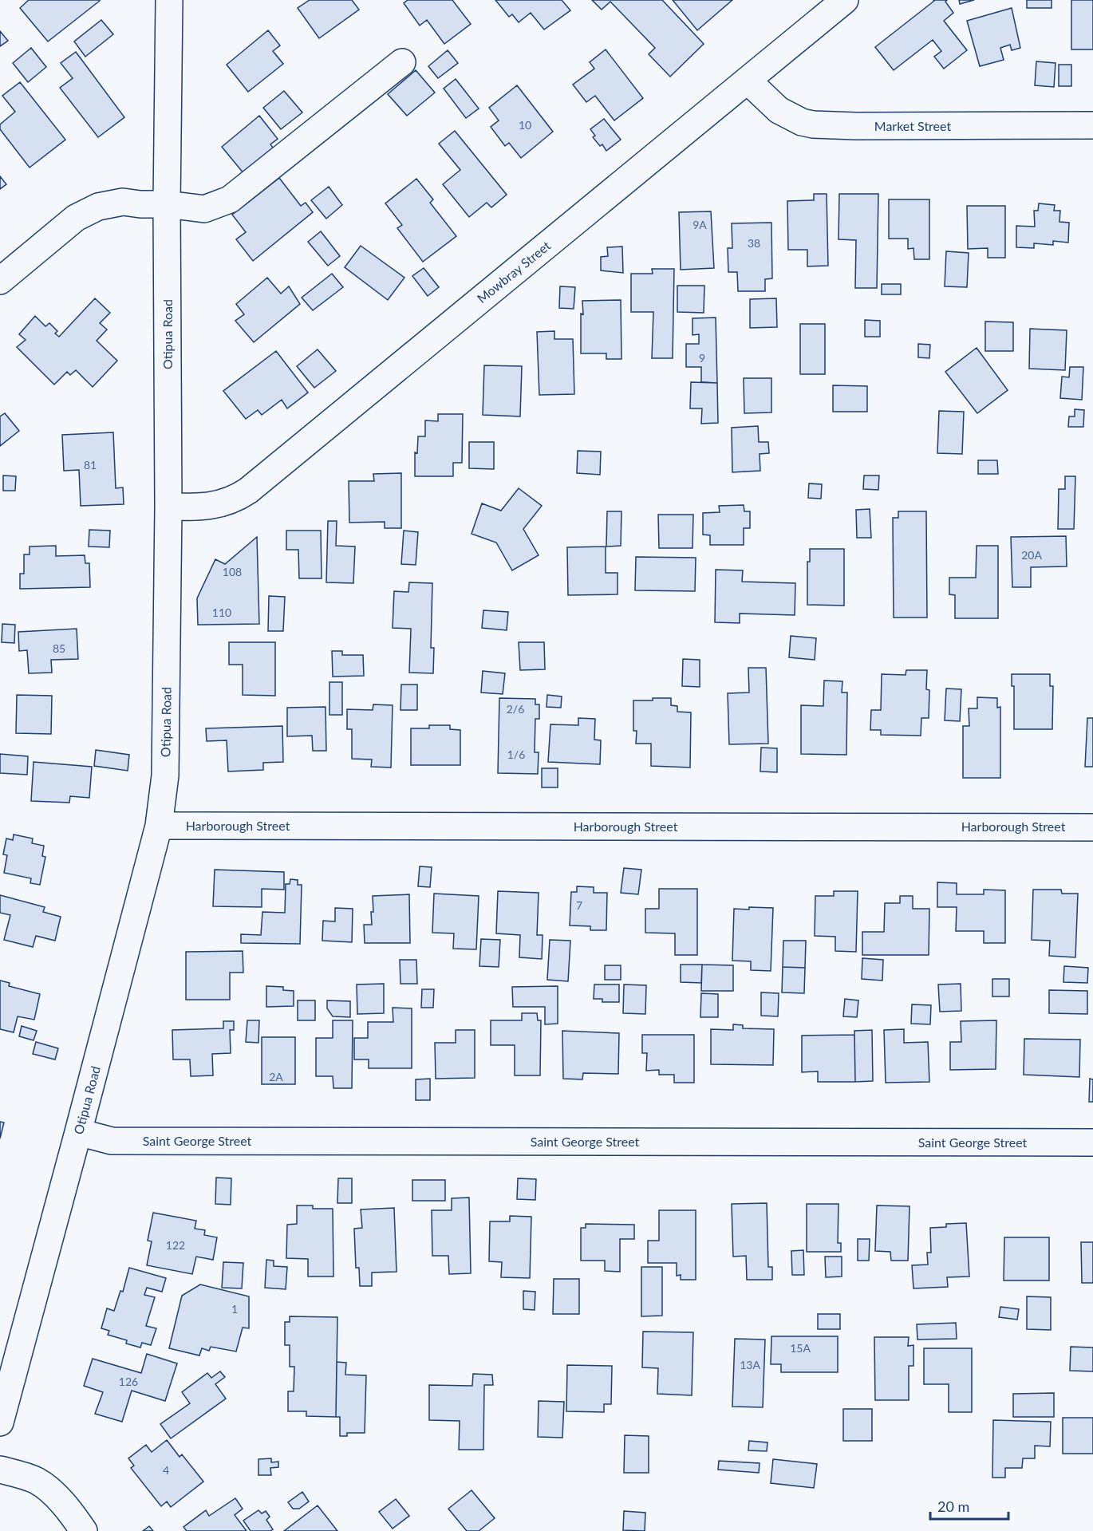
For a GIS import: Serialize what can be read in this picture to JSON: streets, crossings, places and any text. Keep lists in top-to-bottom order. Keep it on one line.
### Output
{"streets":{"street":["Market Street","Mowbray Street","Otipua Road","Harborough Street","Saint George Street"]},"crossings":[["Market Street","Mowbray Street"],["Mowbray Street","Otipua Road"],["Otipua Road","Harborough Street"],["Otipua Road","Saint George Street"]],"house_numbers":["10","9A","38","9","81","20A","108","110","85","2/6","1/6","7","2A","122","1","15A","13A","126","4"],"scale_bar":"20 m"}
